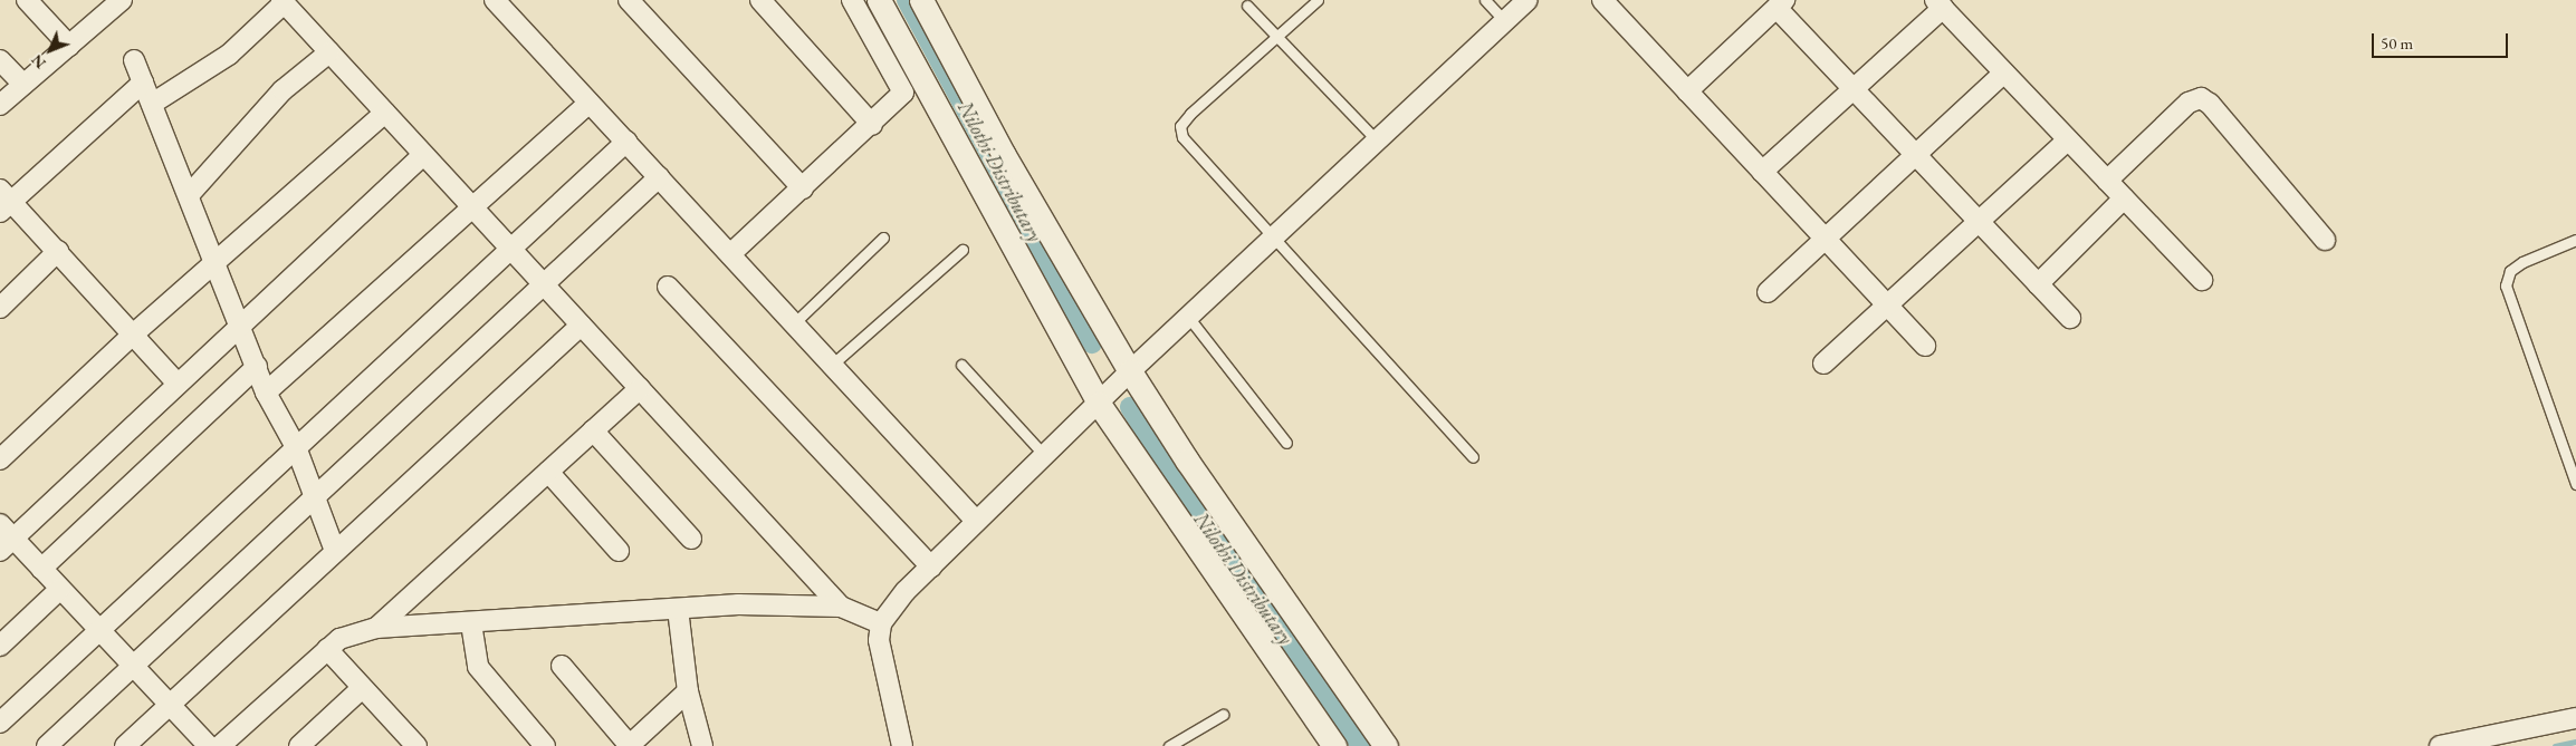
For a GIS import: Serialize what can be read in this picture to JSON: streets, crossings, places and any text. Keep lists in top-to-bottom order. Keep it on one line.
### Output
{"water":["Nilothi Distributary"],"scale_bar":"50 m","north":"bottom left"}
